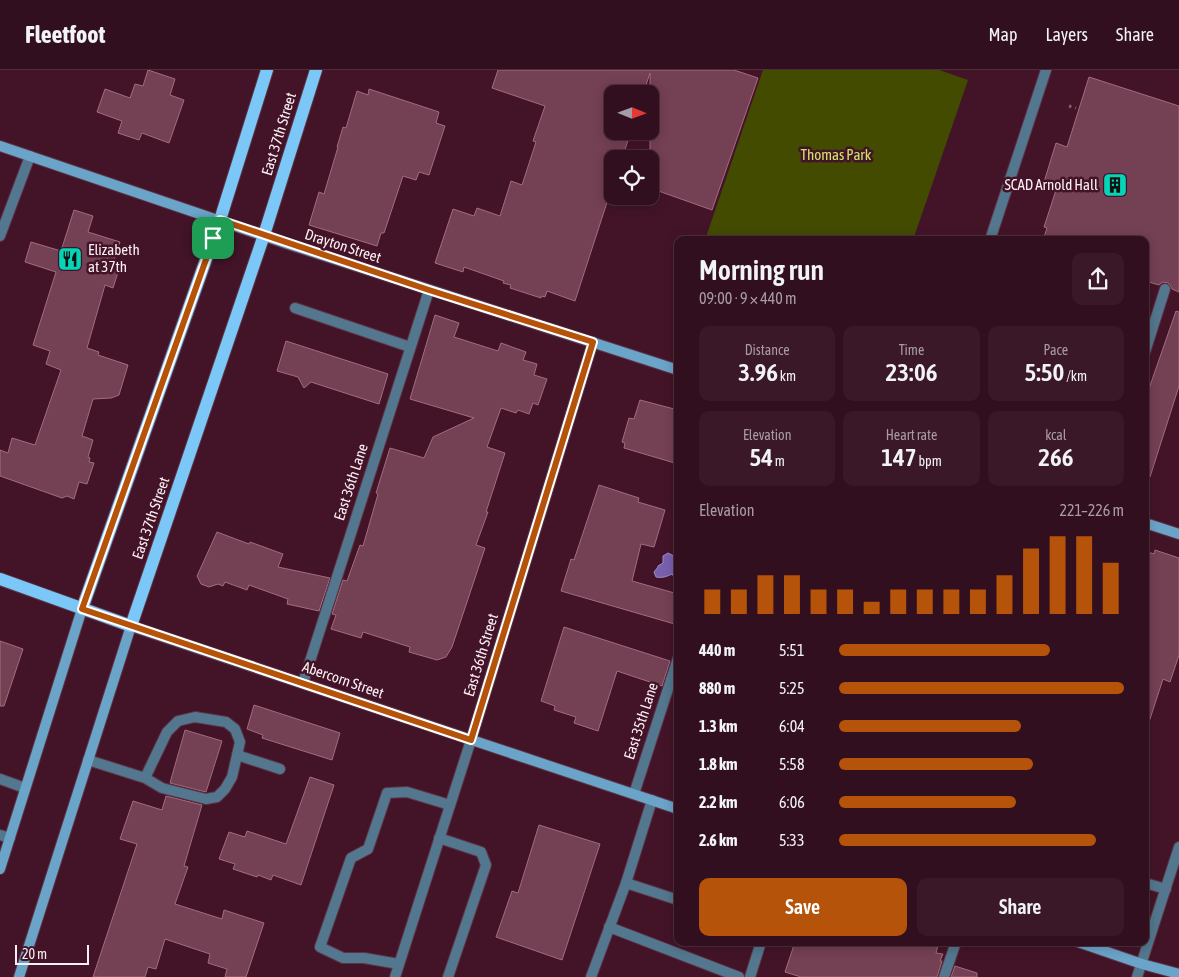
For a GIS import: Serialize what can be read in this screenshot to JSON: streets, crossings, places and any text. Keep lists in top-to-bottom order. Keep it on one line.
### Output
{"streets":{"main road":["East 37th Street","Drayton Street","Abercorn Street"],"street":["East 36th Lane","East 36th Street","East 35th Lane"]},"crossings":[["East 37th Street","Drayton Street"],["East 37th Street","Abercorn Street"],["Drayton Street","East 36th Lane"],["Drayton Street","East 36th Street"],["East 36th Lane","Abercorn Street"],["East 36th Street","Abercorn Street"],["Abercorn Street","East 35th Lane"]],"parks":["Thomas Park"],"places":{"building":["SCAD Arnold Hall"],"restaurant":["Elizabeth at 37th"]},"scale_bar":"20 m","north":"right","page":{"header":"Fleetfoot","nav":["Map","Layers","Share"],"heading":["Morning run","09:00 · 9 × 440 m"],"stats":[["Distance","3.96 km"],["Time","23:06"],["Pace","5:50 /km"],["Elevation","54 m"],["Heart rate","147 bpm"],["kcal","266"]],"chart":["Elevation","221–226 m"],"list":[{"name":"440 m","note":"5:51"},{"name":"880 m","note":"5:25"},{"name":"1.3 km","note":"6:04"},{"name":"1.8 km","note":"5:58"},{"name":"2.2 km","note":"6:06"},{"name":"2.6 km","note":"5:33"}],"buttons":["Save","Share"],"scale":"20 m"}}
